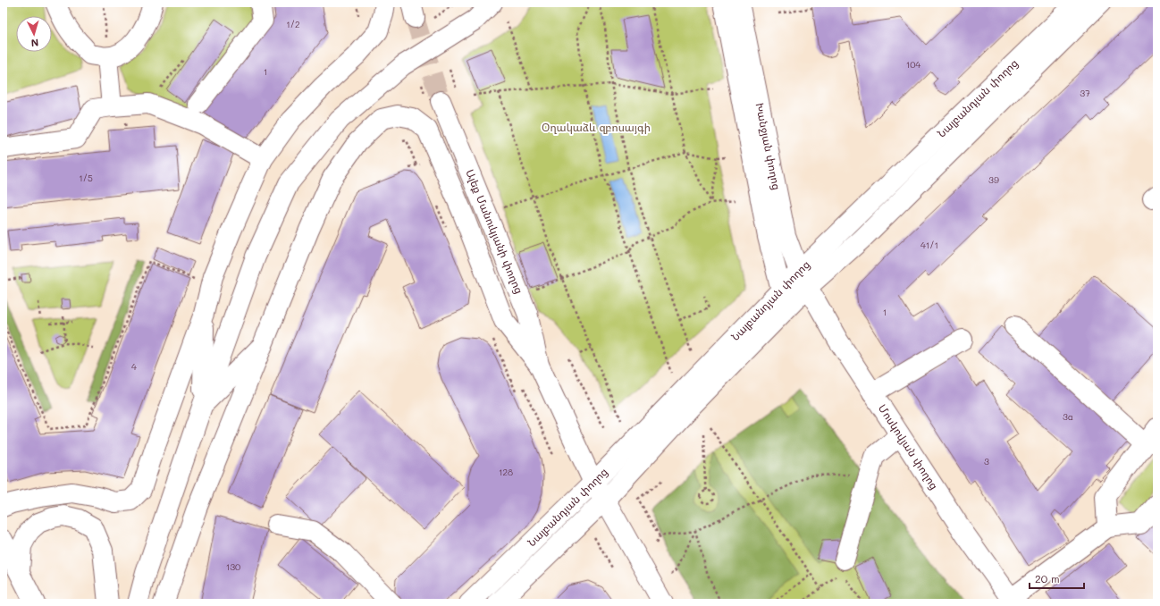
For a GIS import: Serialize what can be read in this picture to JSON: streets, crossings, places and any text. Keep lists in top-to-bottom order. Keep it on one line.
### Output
{"streets":{"main road":["Նալբանդյան փողոց","Խանջյան փողոց","Ալեք Մանուկյանի փողոց","Մոսկովյան փողոց"]},"crossings":[["Նալբանդյան փողոց","Խանջյան փողոց"],["Նալբանդյան փողոց","Ալեք Մանուկյանի փողոց"],["Նալբանդյան փողոց","Մոսկովյան փողոց"],["Խանջյան փողոց","Մոսկովյան փողոց"]],"parks":["Օղակաձև զբոսայգի"],"house_numbers":["1/2","104","1","37","1/5","39","41/1","1","4","3a","3","128","130"],"scale_bar":"20 m","north":"bottom"}
